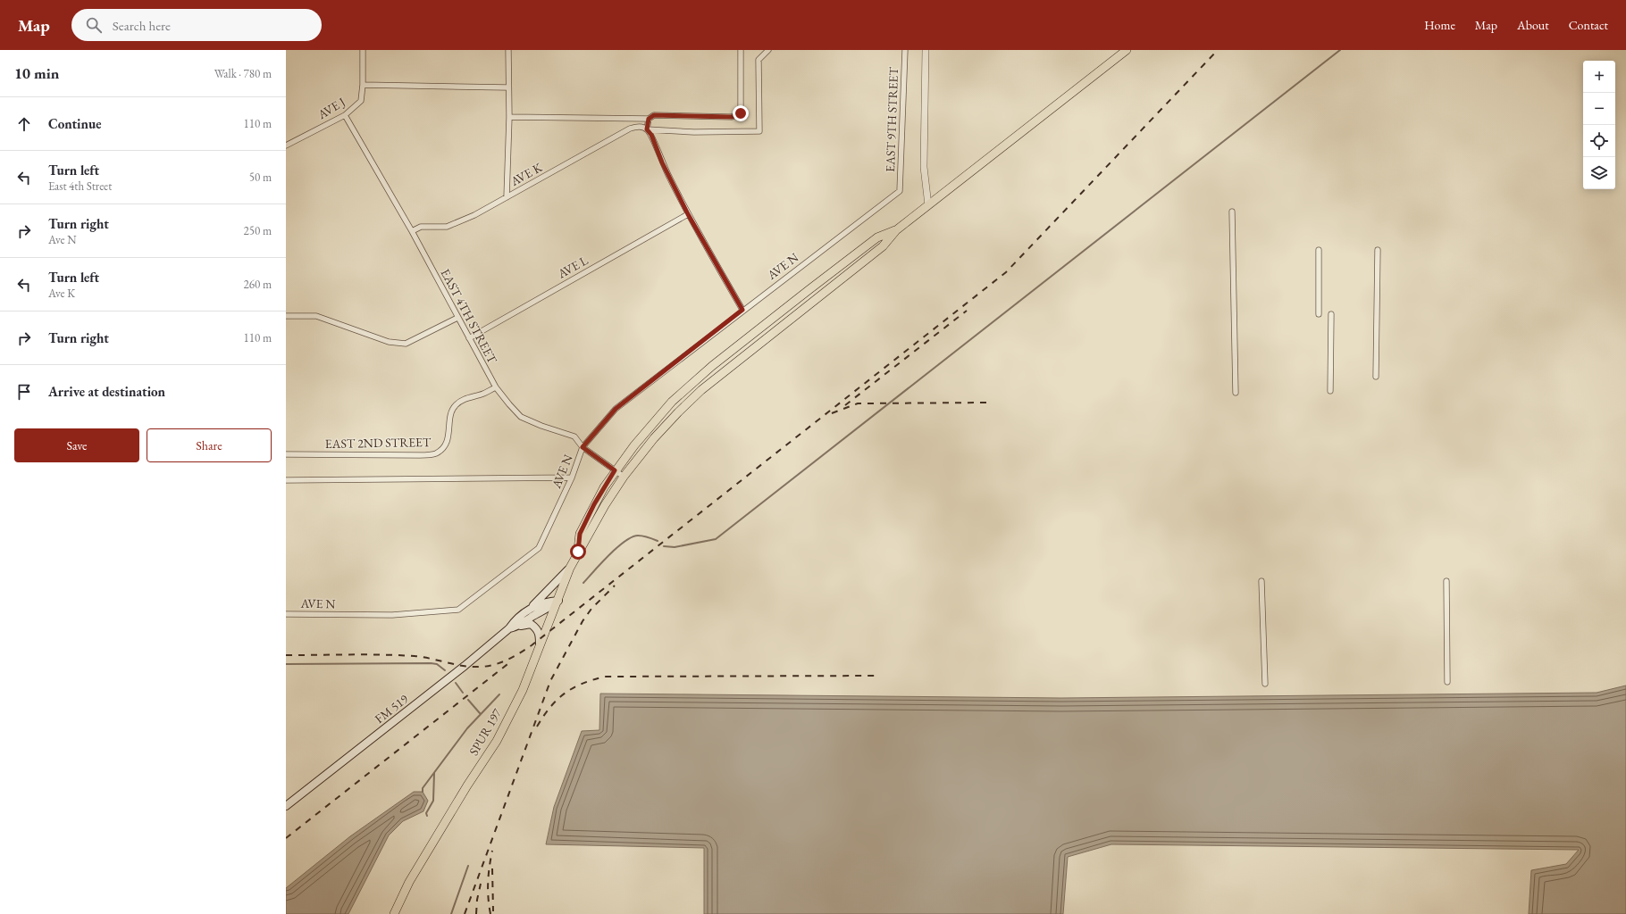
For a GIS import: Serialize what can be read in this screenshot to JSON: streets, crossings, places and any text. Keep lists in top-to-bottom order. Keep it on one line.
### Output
{"streets":{"main road":["FM 519","SPUR 197"],"street":["AVE J","EAST 9TH STREET","AVE K","AVE N","AVE L","EAST 4TH STREET","EAST 2ND STREET"]},"crossings":[["AVE J","EAST 4TH STREET"],["EAST 9TH STREET","AVE N"],["AVE K","EAST 4TH STREET"],["AVE N","EAST 4TH STREET"],["AVE L","EAST 4TH STREET"],["EAST 4TH STREET","EAST 2ND STREET"],["FM 519","SPUR 197"]],"page":{"header":"Map","search":"Search here","nav":["Home","Map","About","Contact"],"heading":["10 min","Walk · 780 m"],"map_buttons":["+","−"],"list":[["Continue","110 m"],["Turn left","East 4th Street","50 m"],["Turn right","Ave N","250 m"],["Turn left","Ave K","260 m"],["Turn right","110 m"],"Arrive at destination"],"buttons":["Save","Share"]}}
